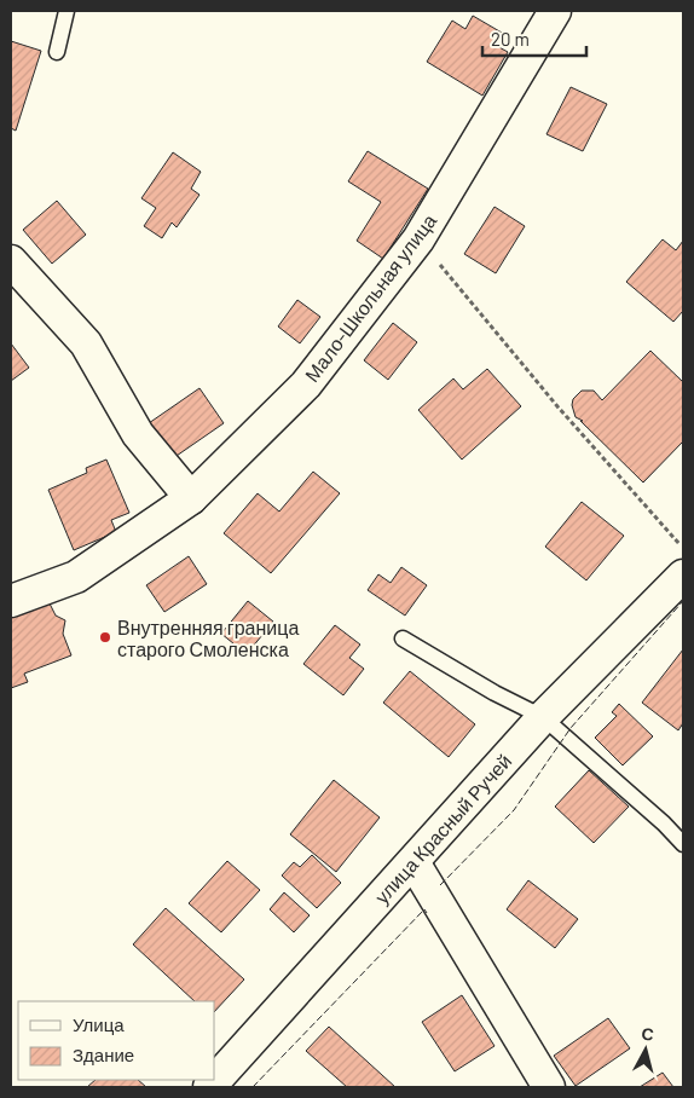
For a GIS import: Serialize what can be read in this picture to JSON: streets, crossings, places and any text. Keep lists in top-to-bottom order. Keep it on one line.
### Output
{"streets":{"street":["Мало-Школьная улица","улица Красный Ручей"]},"places":["Внутренняя граница старого Смоленска"],"legend":["Улица","Здание"],"scale_bar":"20 m","north":"top"}
